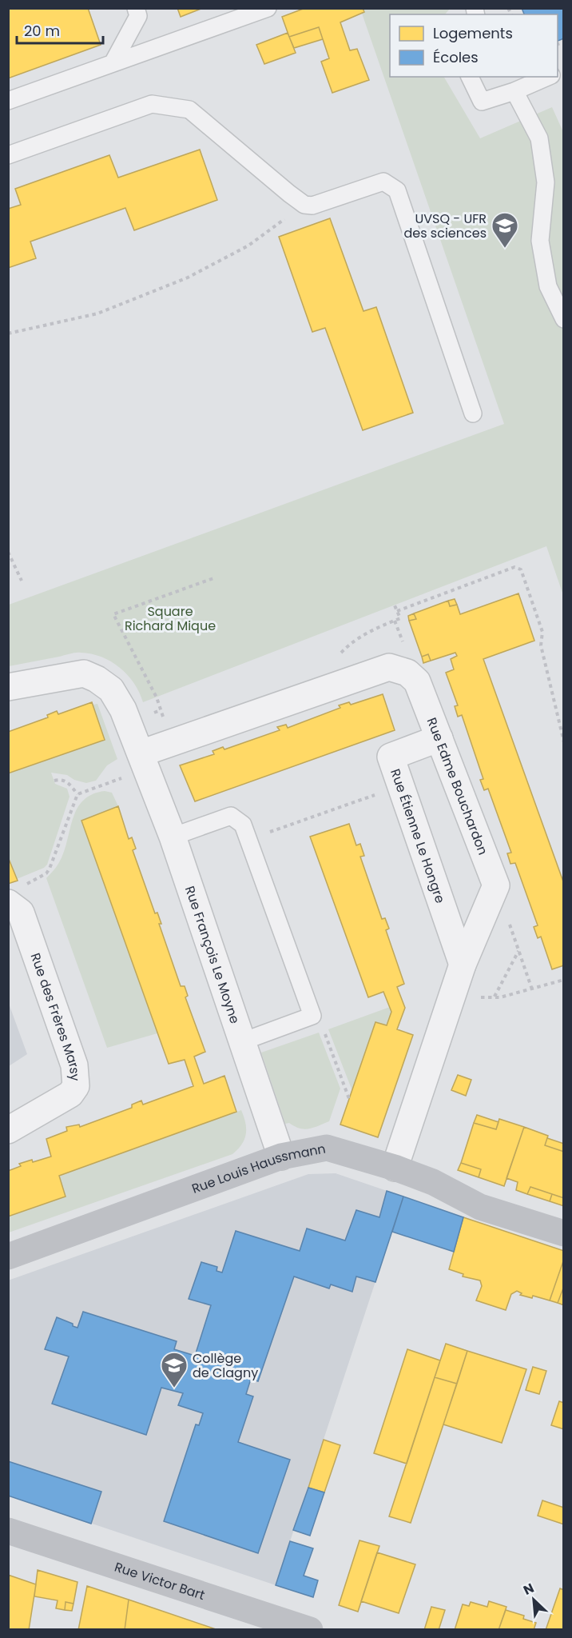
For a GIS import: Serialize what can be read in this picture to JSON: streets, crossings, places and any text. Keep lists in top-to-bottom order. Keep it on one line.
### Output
{"streets":{"street":["Rue Edme Bouchardon","Rue Étienne Le Hongre","Rue François Le Moyne","Rue des Frères Marsy","Rue Louis Haussmann","Rue Victor Bart"]},"crossings":[["Rue Edme Bouchardon","Rue Étienne Le Hongre"],["Rue Edme Bouchardon","Rue François Le Moyne"],["Rue François Le Moyne","Rue Louis Haussmann"]],"parks":["Square Richard Mique"],"places":{"school or university":["UVSQ - UFR des sciences","Collège de Clagny"]},"legend":["Logements","Écoles"],"scale_bar":"20 m","north":"top left"}
